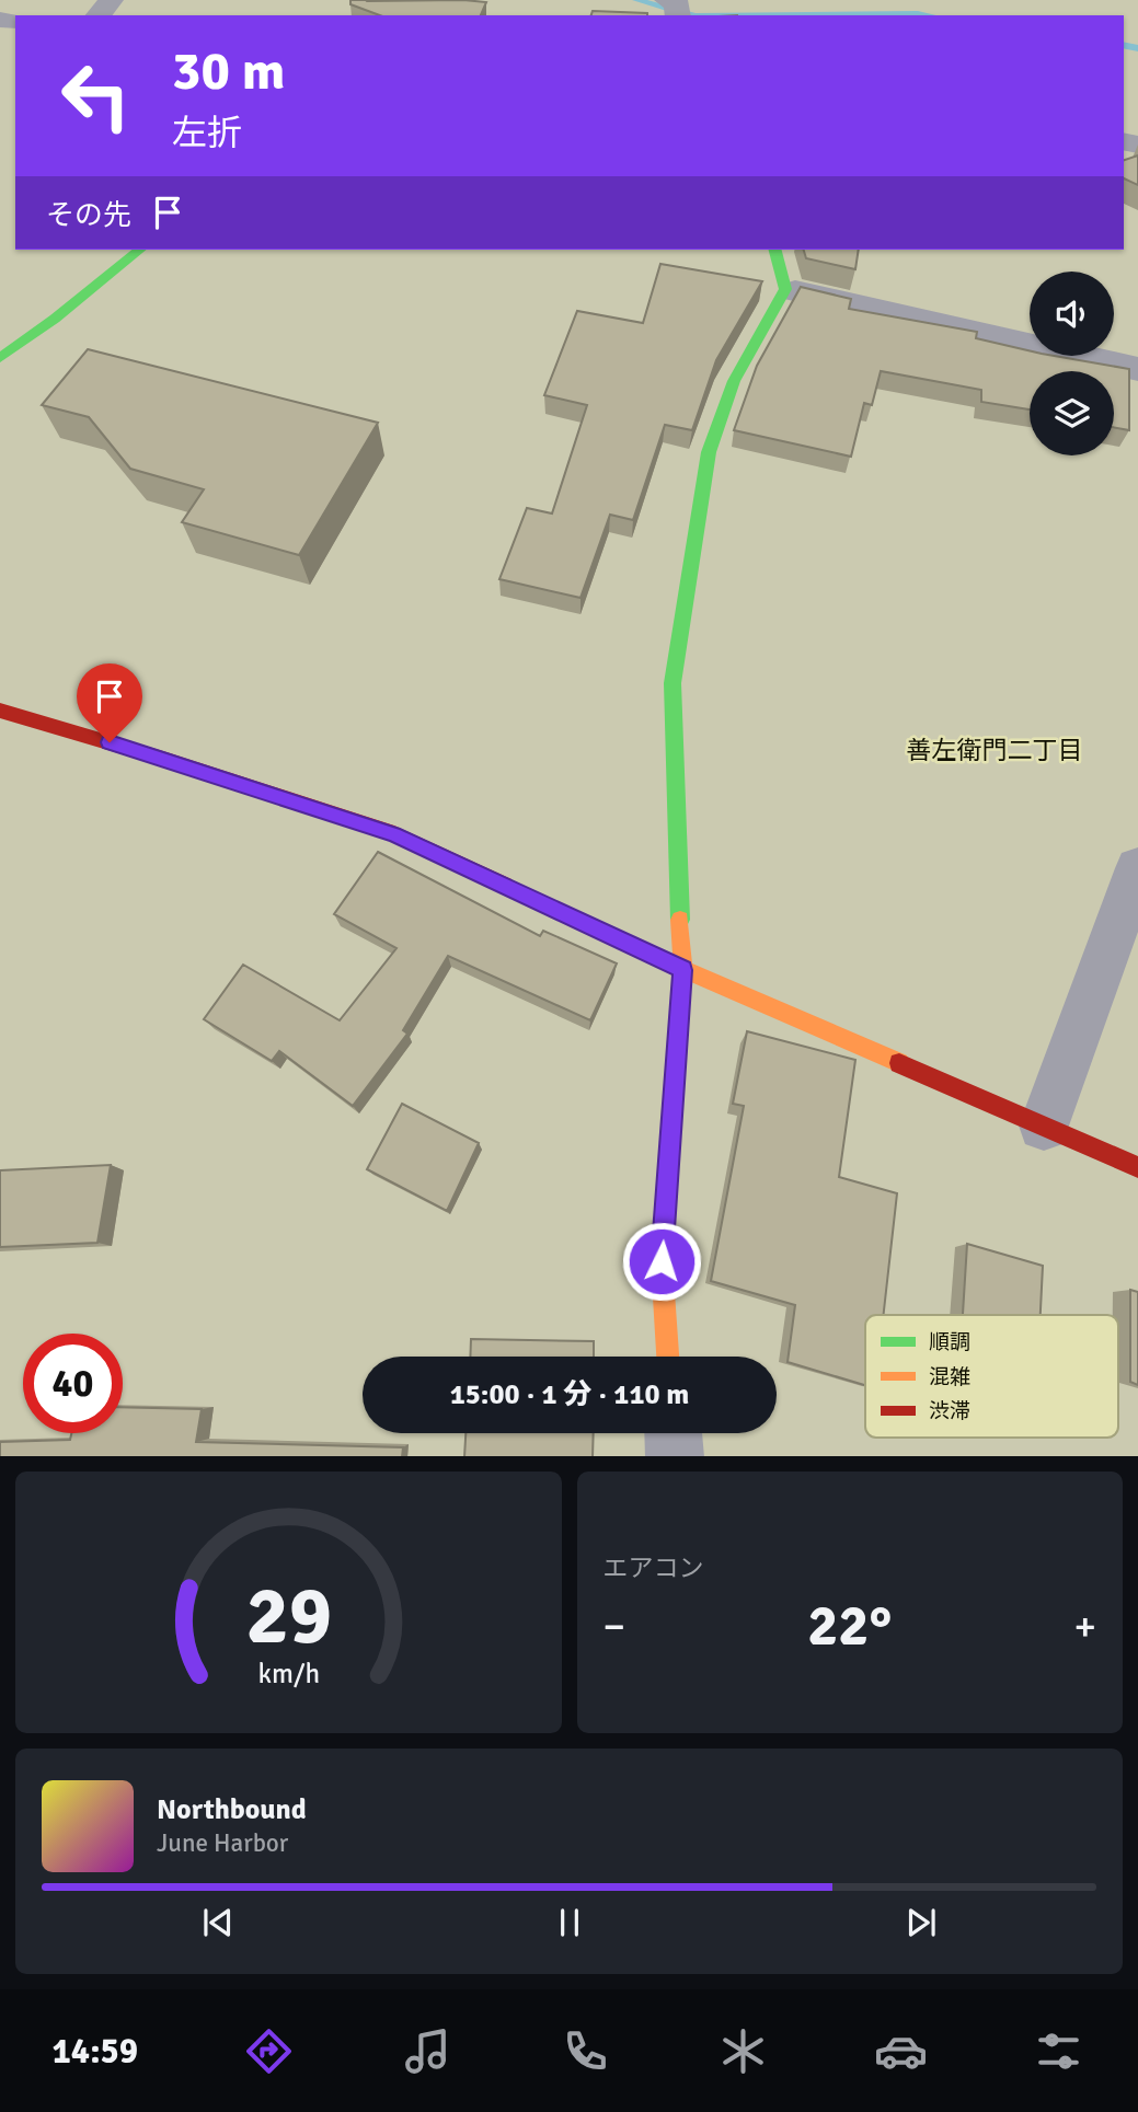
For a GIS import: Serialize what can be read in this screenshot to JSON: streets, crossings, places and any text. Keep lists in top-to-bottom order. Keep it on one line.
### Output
{"districts":["善左衛門二丁目"],"legend":["順調","混雑","渋滞"],"page":{"turn":["30 m","左折"],"then":"その先","limit":"40","trip":"15:00 · 1 分 · 110 m","tile":"エアコン","heat":["−","22°","+"],"song":["Northbound","June Harbor"],"tabs":"14:59","gauge":["29","km/h"]}}
